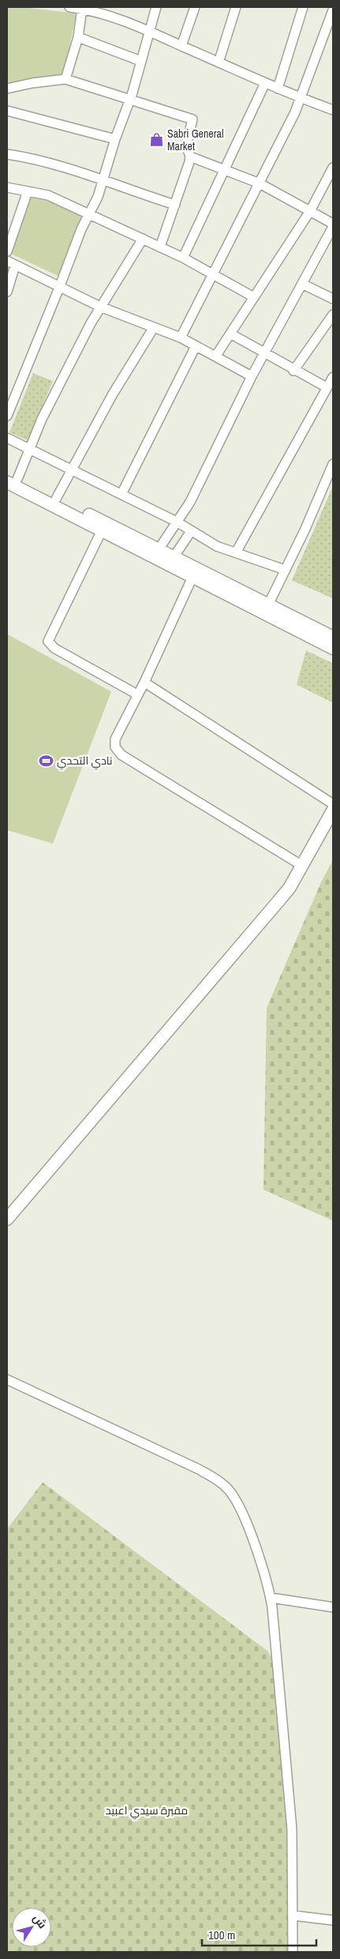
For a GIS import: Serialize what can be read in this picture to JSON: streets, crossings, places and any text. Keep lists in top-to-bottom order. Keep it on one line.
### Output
{"parks":["مقبرة سيدي اعبيد"],"places":{"shop":["Sabri General Market"],"sports":["نادي التحدي"]},"scale_bar":"100 m","north":"top right"}
